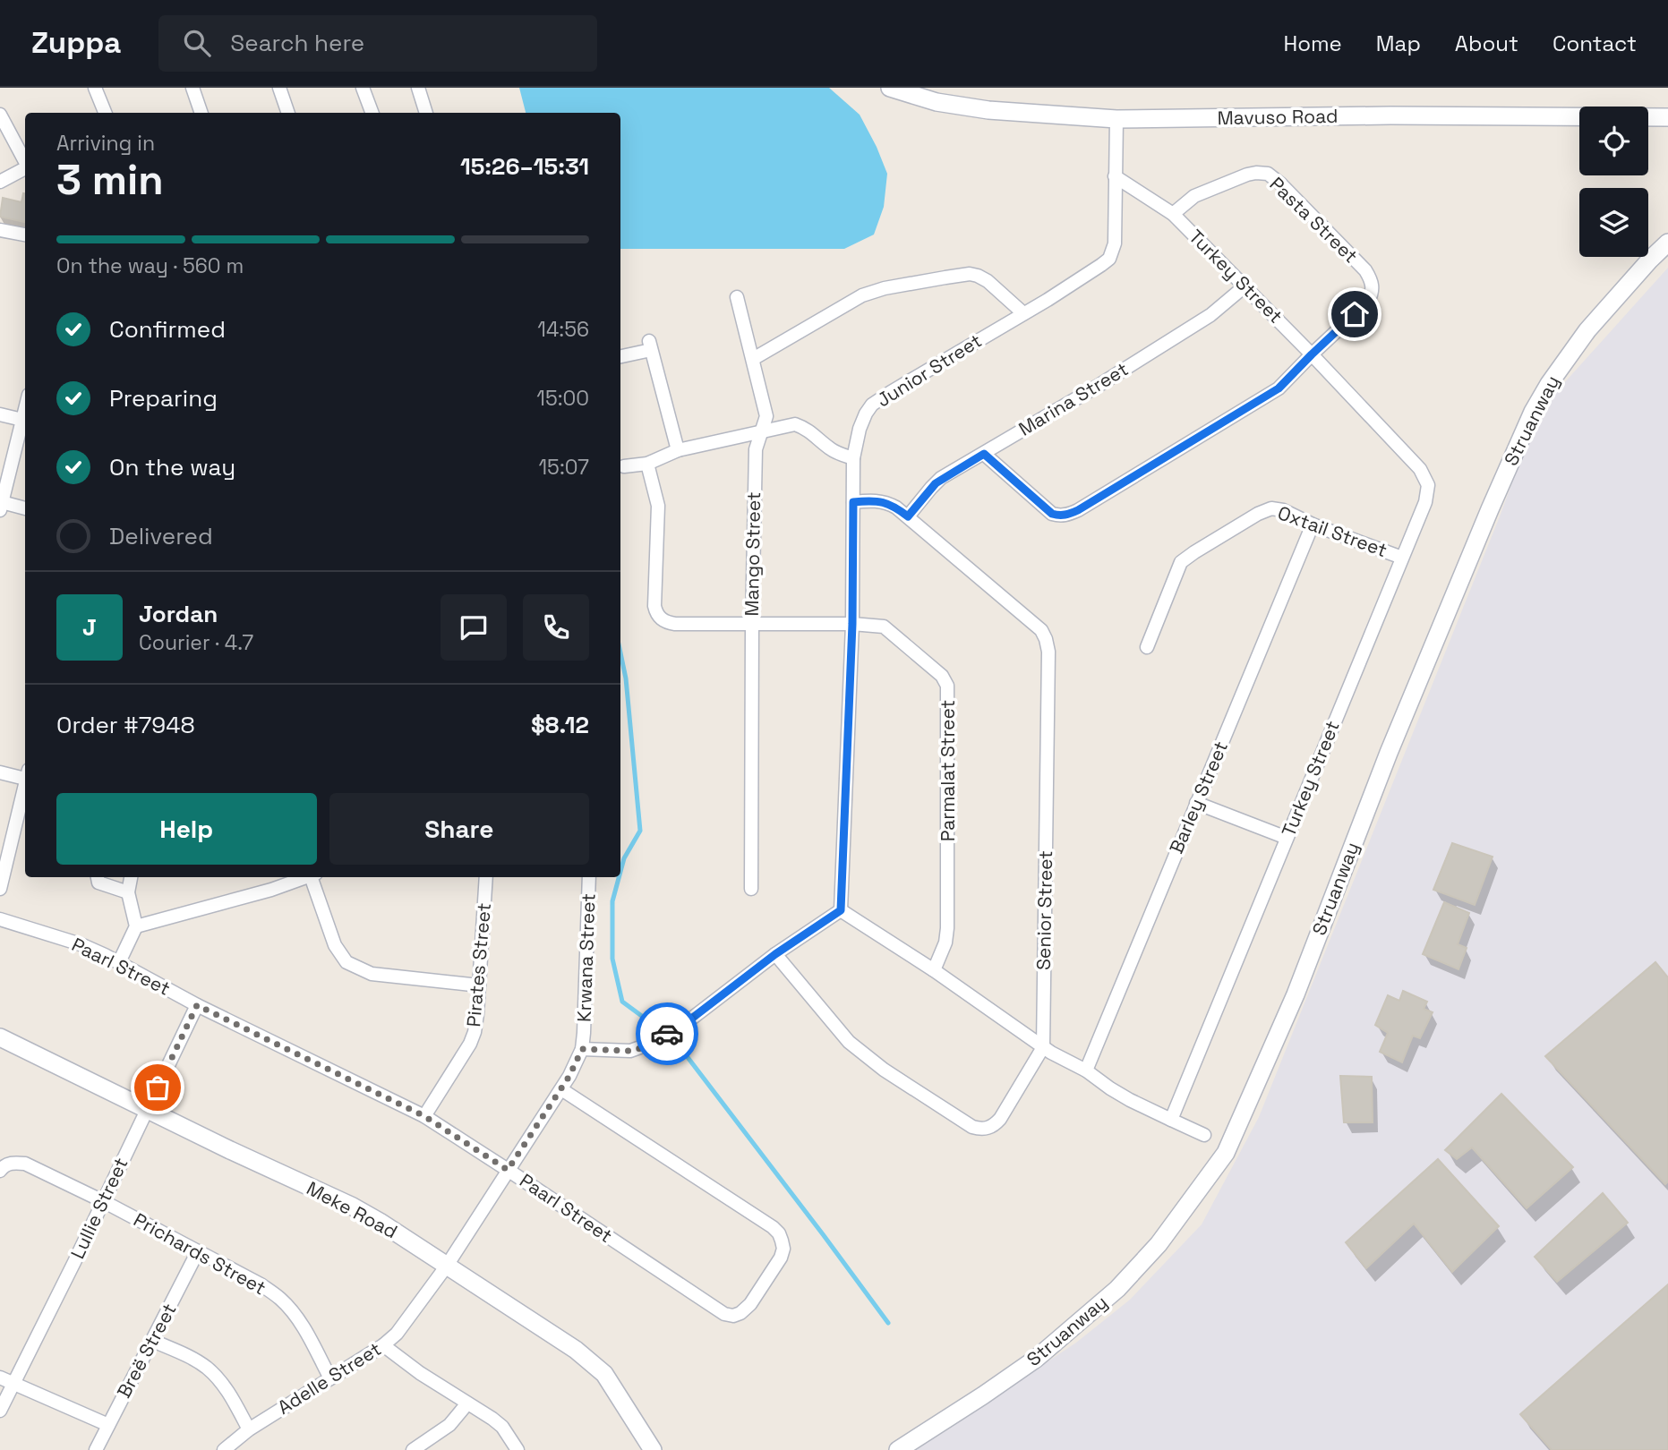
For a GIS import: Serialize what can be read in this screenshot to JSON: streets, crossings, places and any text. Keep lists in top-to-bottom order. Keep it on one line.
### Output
{"streets":{"street":["Mavuso Road","Pasta Street","Turkey Street","Junior Street","Marina Street","Struanway","Oxtail Street","Mango Street","Parmalat Street","Barley Street","Senior Street","Krwana Street","Pirates Street","Paarl Street","Lullie Street","Meke Road","Prichards Street","Breë Street","Adelle Street"]},"crossings":[["Mavuso Road","Junior Street"],["Pasta Street","Turkey Street"],["Pasta Street","Marina Street"],["Turkey Street","Junior Street"],["Turkey Street","Marina Street"],["Turkey Street","Oxtail Street"],["Junior Street","Parmalat Street"],["Junior Street","Senior Street"],["Marina Street","Senior Street"],["Oxtail Street","Barley Street"],["Mango Street","Parmalat Street"],["Krwana Street","Paarl Street"],["Krwana Street","Meke Road"],["Krwana Street","Adelle Street"],["Pirates Street","Paarl Street"],["Paarl Street","Lullie Street"],["Lullie Street","Meke Road"],["Lullie Street","Prichards Street"],["Meke Road","Adelle Street"],["Prichards Street","Breë Street"],["Prichards Street","Adelle Street"]],"page":{"header":"Zuppa","search":"Search here","nav":["Home","Map","About","Contact"],"heading":["3 min","Arriving in","15:26–15:31"],"panel":["Jordan","Courier · 4.7","Order #7948","$8.12"],"bar":"On the way · 560 m","list":[["Confirmed","14:56"],["Preparing","15:00"],["On the way","15:07"],"Delivered"],"round":"J","buttons":["Help","Share"]}}
